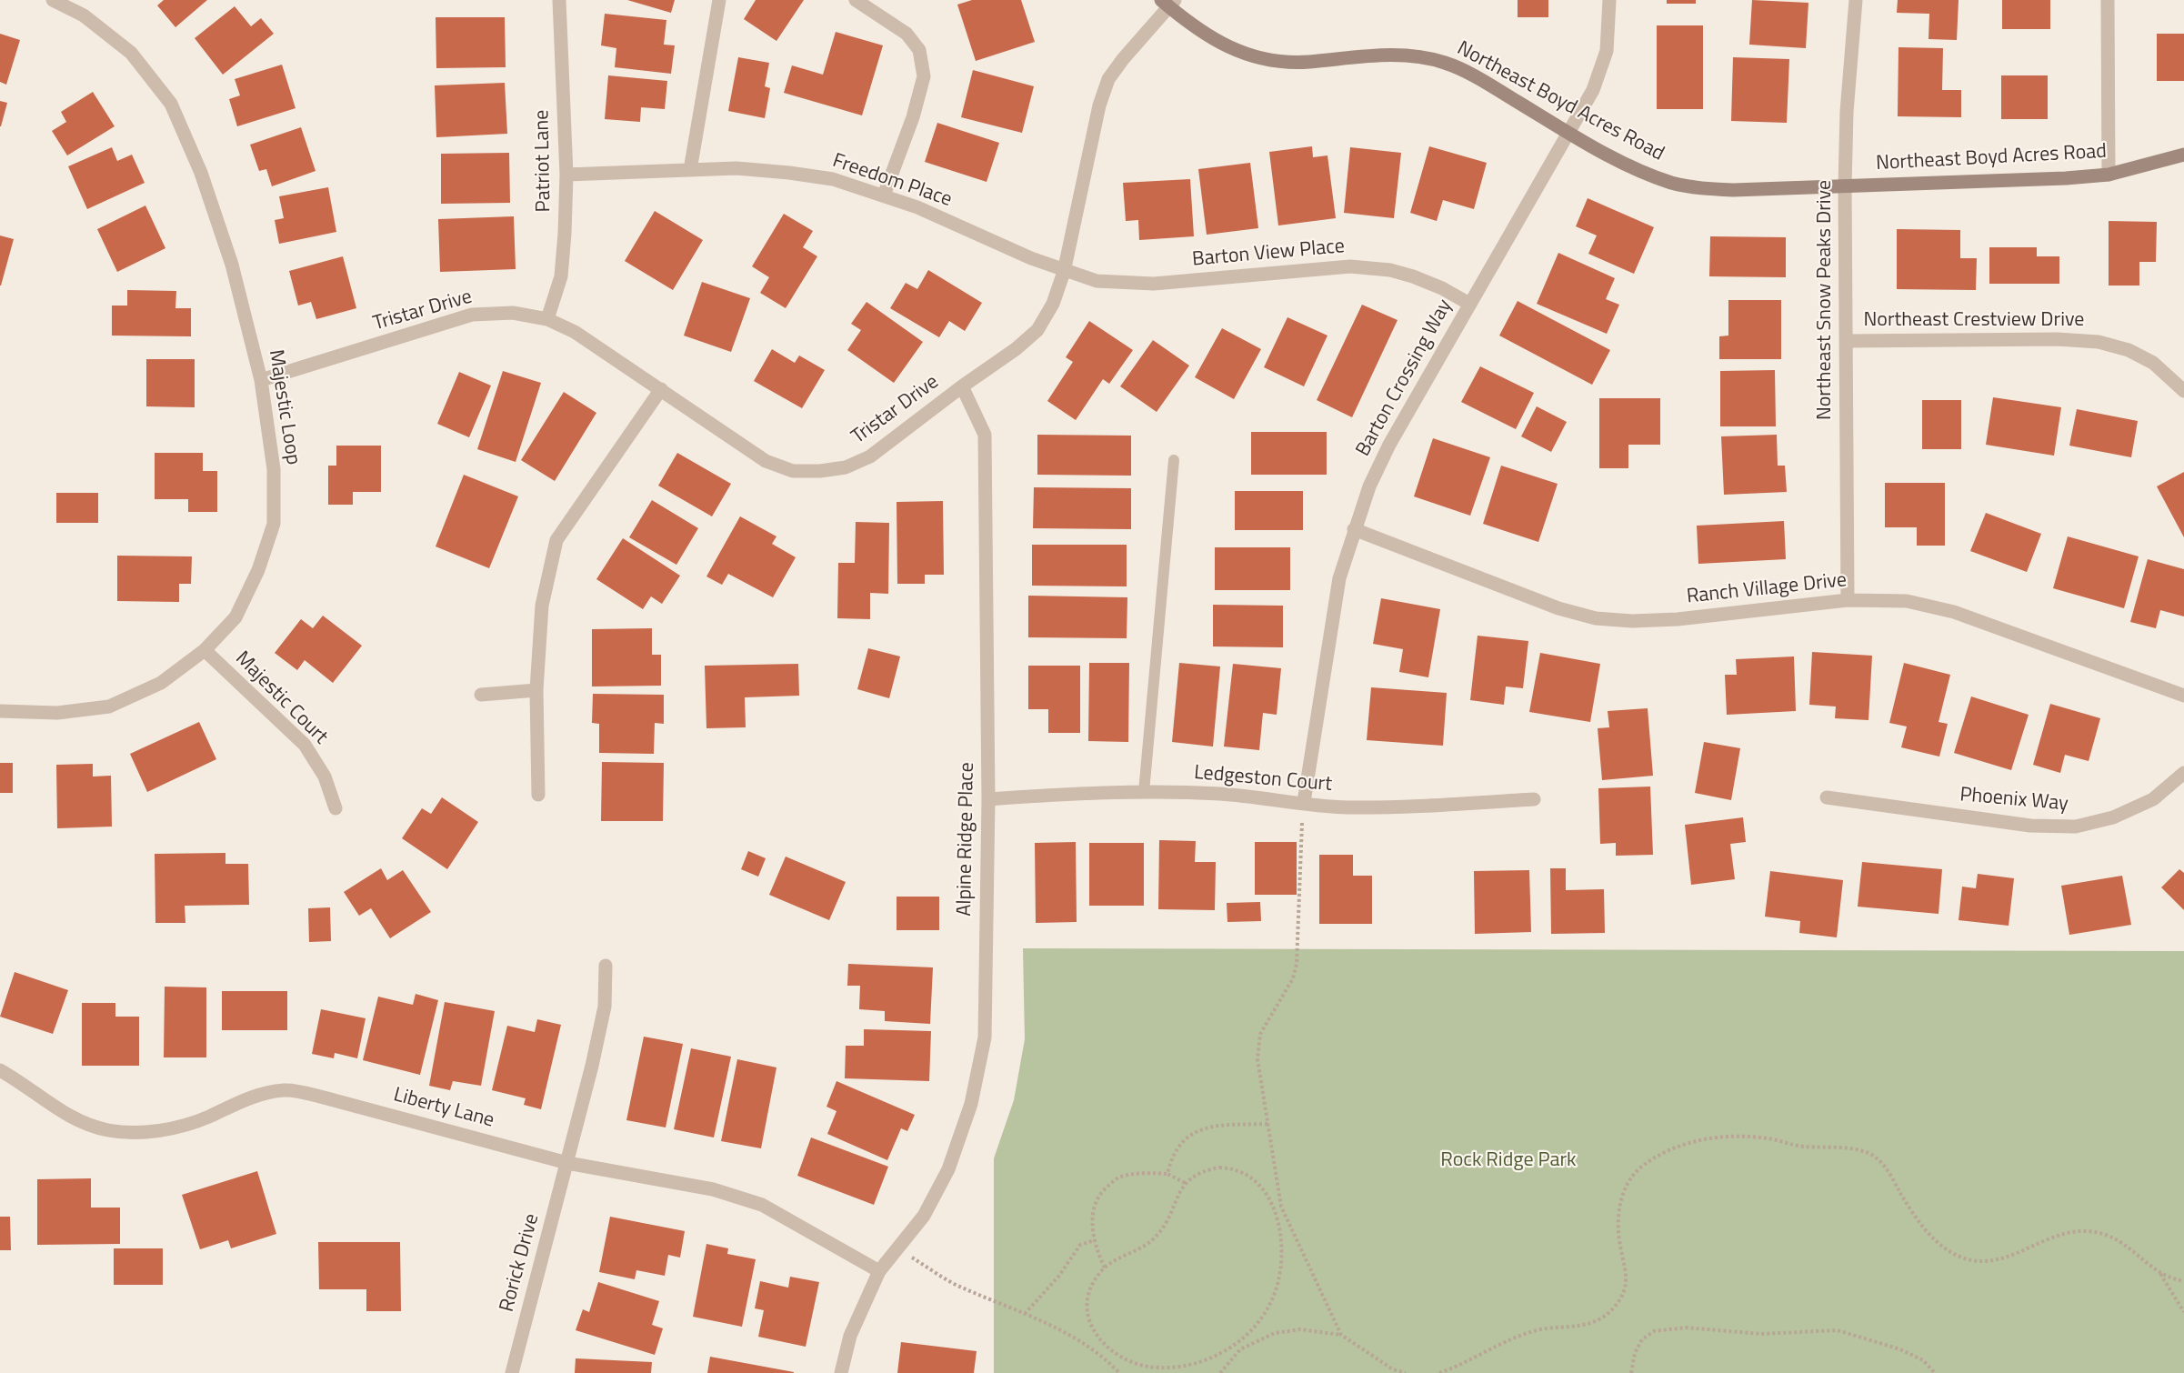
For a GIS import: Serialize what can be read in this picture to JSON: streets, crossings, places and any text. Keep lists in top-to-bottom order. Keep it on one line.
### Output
{"streets":{"street":["Northeast Boyd Acres Road","Patriot Lane","Freedom Place","Barton View Place","Northeast Snow Peaks Drive","Tristar Drive","Northeast Crestview Drive","Barton Crossing Way","Majestic Loop","Ranch Village Drive","Majestic Court","Ledgeston Court","Phoenix Way","Alpine Ridge Place","Liberty Lane","Rorick Drive"]},"crossings":[["Northeast Boyd Acres Road","Northeast Snow Peaks Drive"],["Northeast Boyd Acres Road","Tristar Drive"],["Northeast Boyd Acres Road","Barton Crossing Way"],["Patriot Lane","Freedom Place"],["Patriot Lane","Tristar Drive"],["Freedom Place","Barton View Place"],["Freedom Place","Tristar Drive"],["Barton View Place","Tristar Drive"],["Barton View Place","Barton Crossing Way"],["Northeast Snow Peaks Drive","Northeast Crestview Drive"],["Northeast Snow Peaks Drive","Ranch Village Drive"],["Tristar Drive","Majestic Loop"],["Tristar Drive","Alpine Ridge Place"],["Barton Crossing Way","Ranch Village Drive"],["Barton Crossing Way","Ledgeston Court"],["Majestic Loop","Majestic Court"],["Ledgeston Court","Alpine Ridge Place"],["Alpine Ridge Place","Liberty Lane"],["Liberty Lane","Rorick Drive"]],"parks":["Rock Ridge Park"]}
